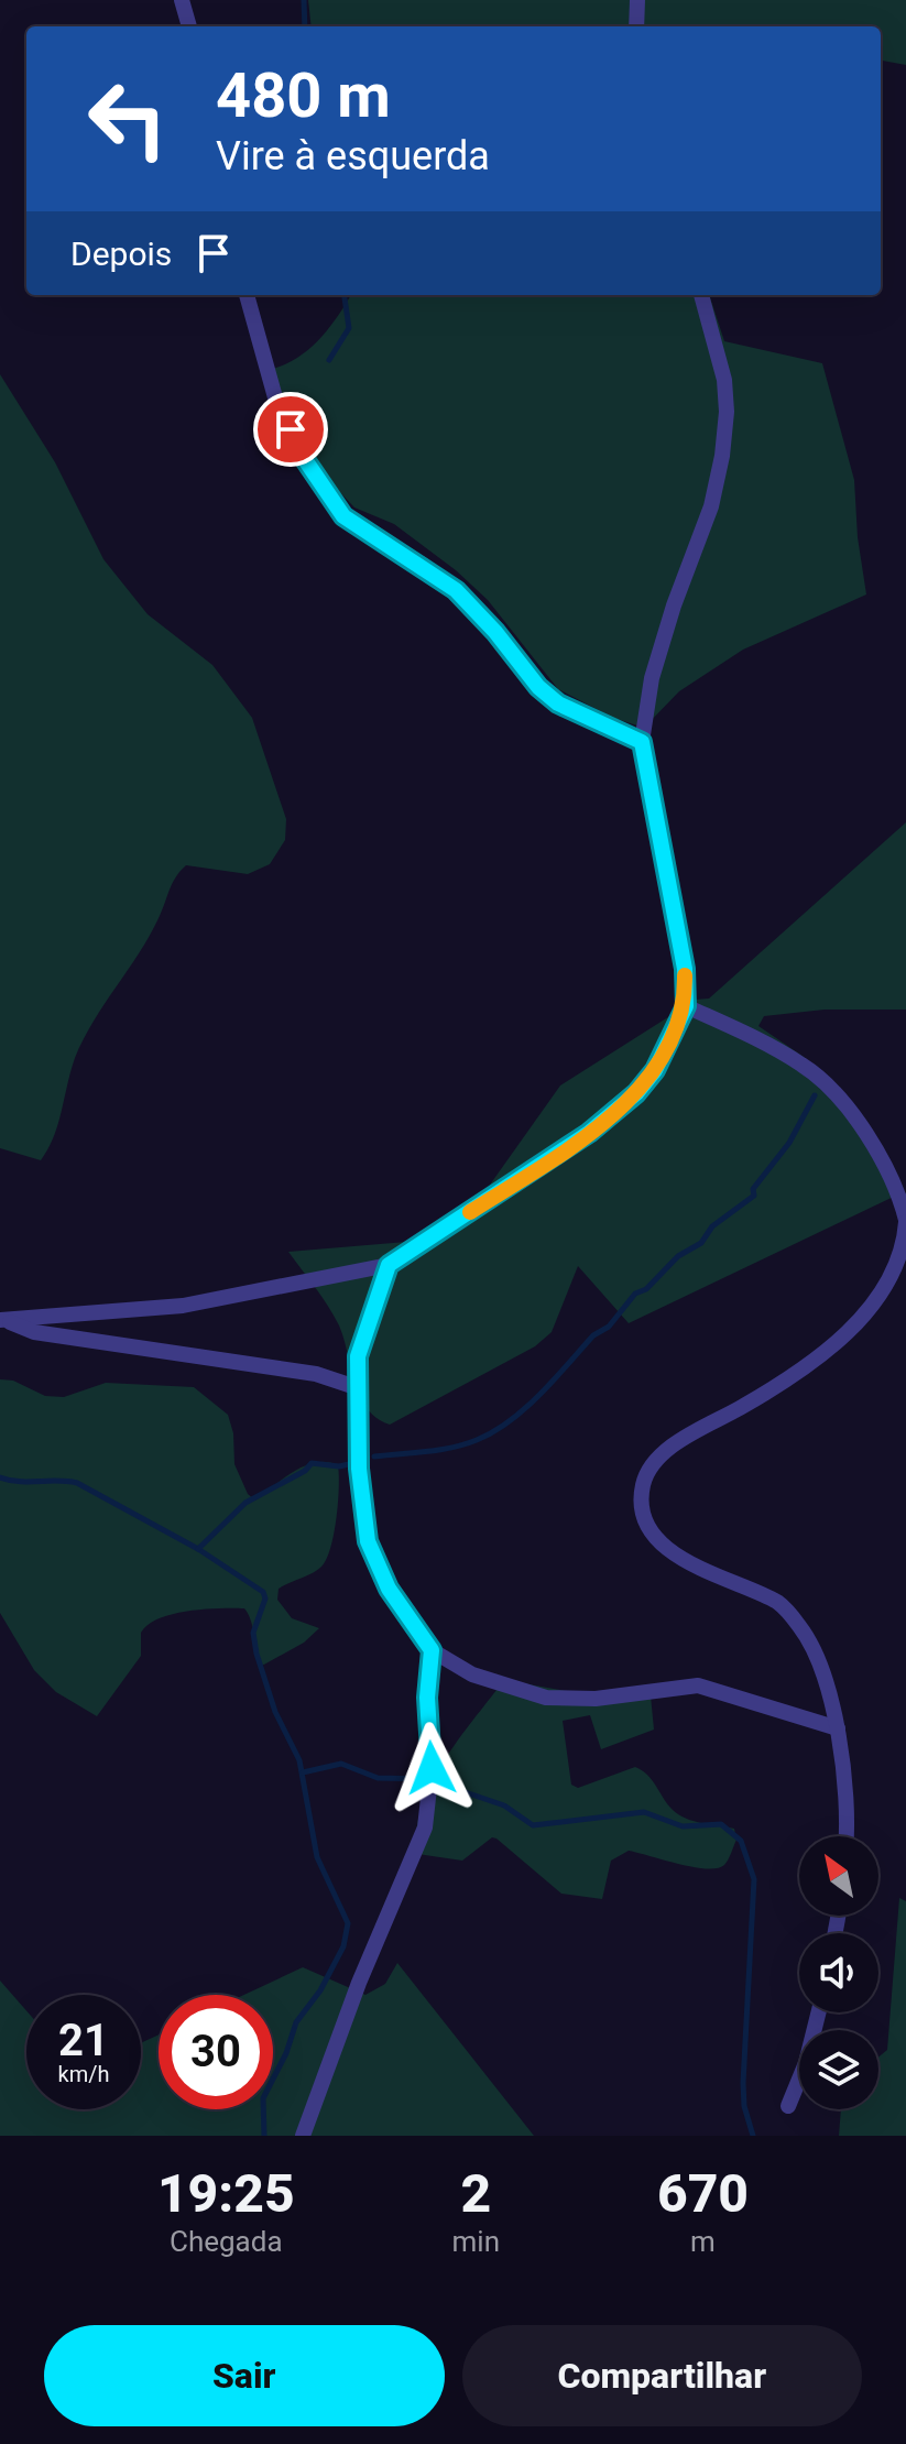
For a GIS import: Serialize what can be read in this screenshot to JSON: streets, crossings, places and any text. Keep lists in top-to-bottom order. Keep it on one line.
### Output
{"north":"top left","page":{"turn":["480 m","Vire à esquerda"],"then":"Depois","speed":"21 km/h","limit":"30","eta":["19:25","Chegada","2","min","670","m"],"buttons":["Sair","Compartilhar"]}}
